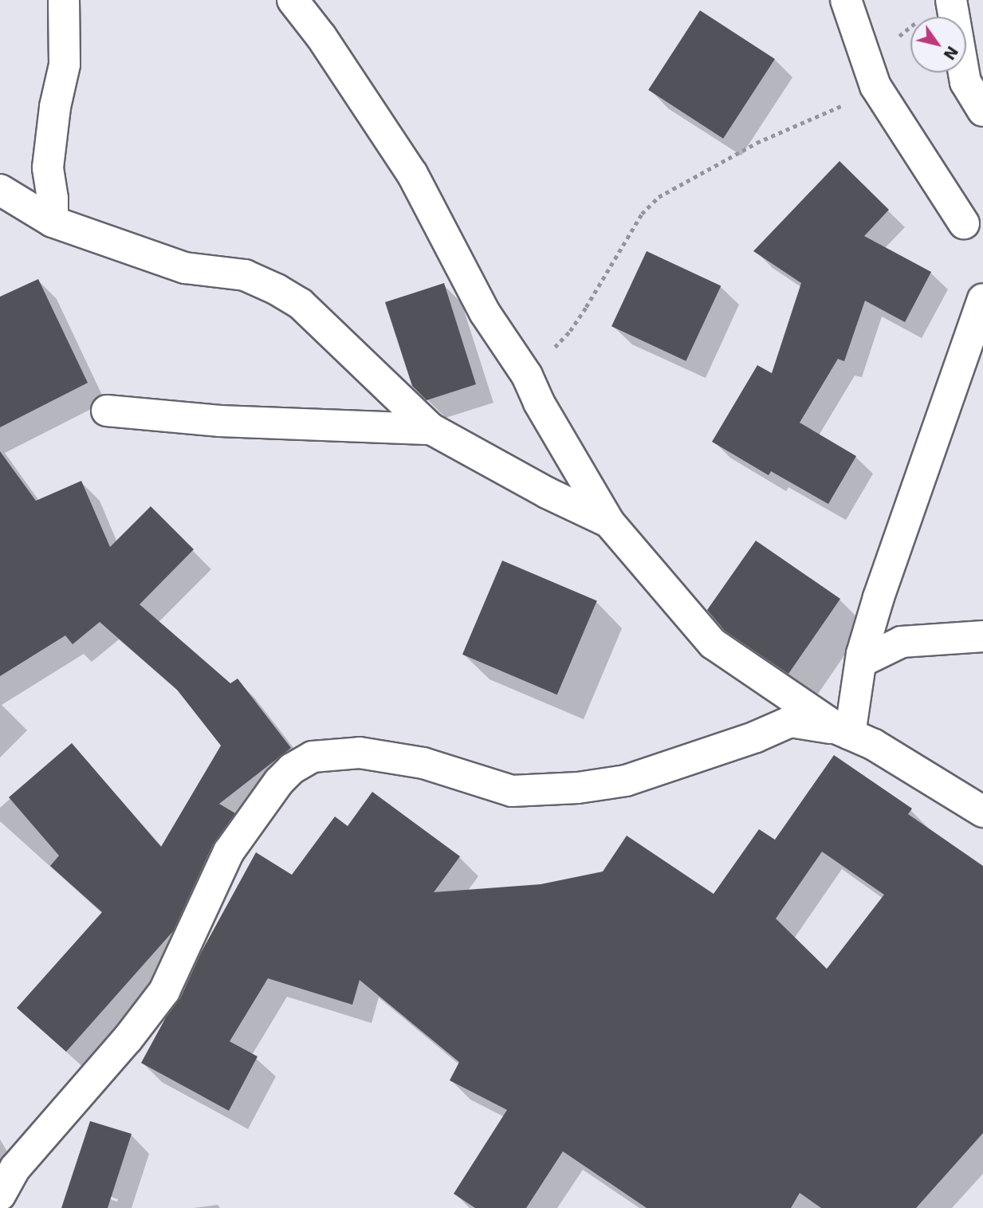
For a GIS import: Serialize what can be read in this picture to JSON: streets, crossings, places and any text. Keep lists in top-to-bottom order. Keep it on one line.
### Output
{"north":"bottom right"}
